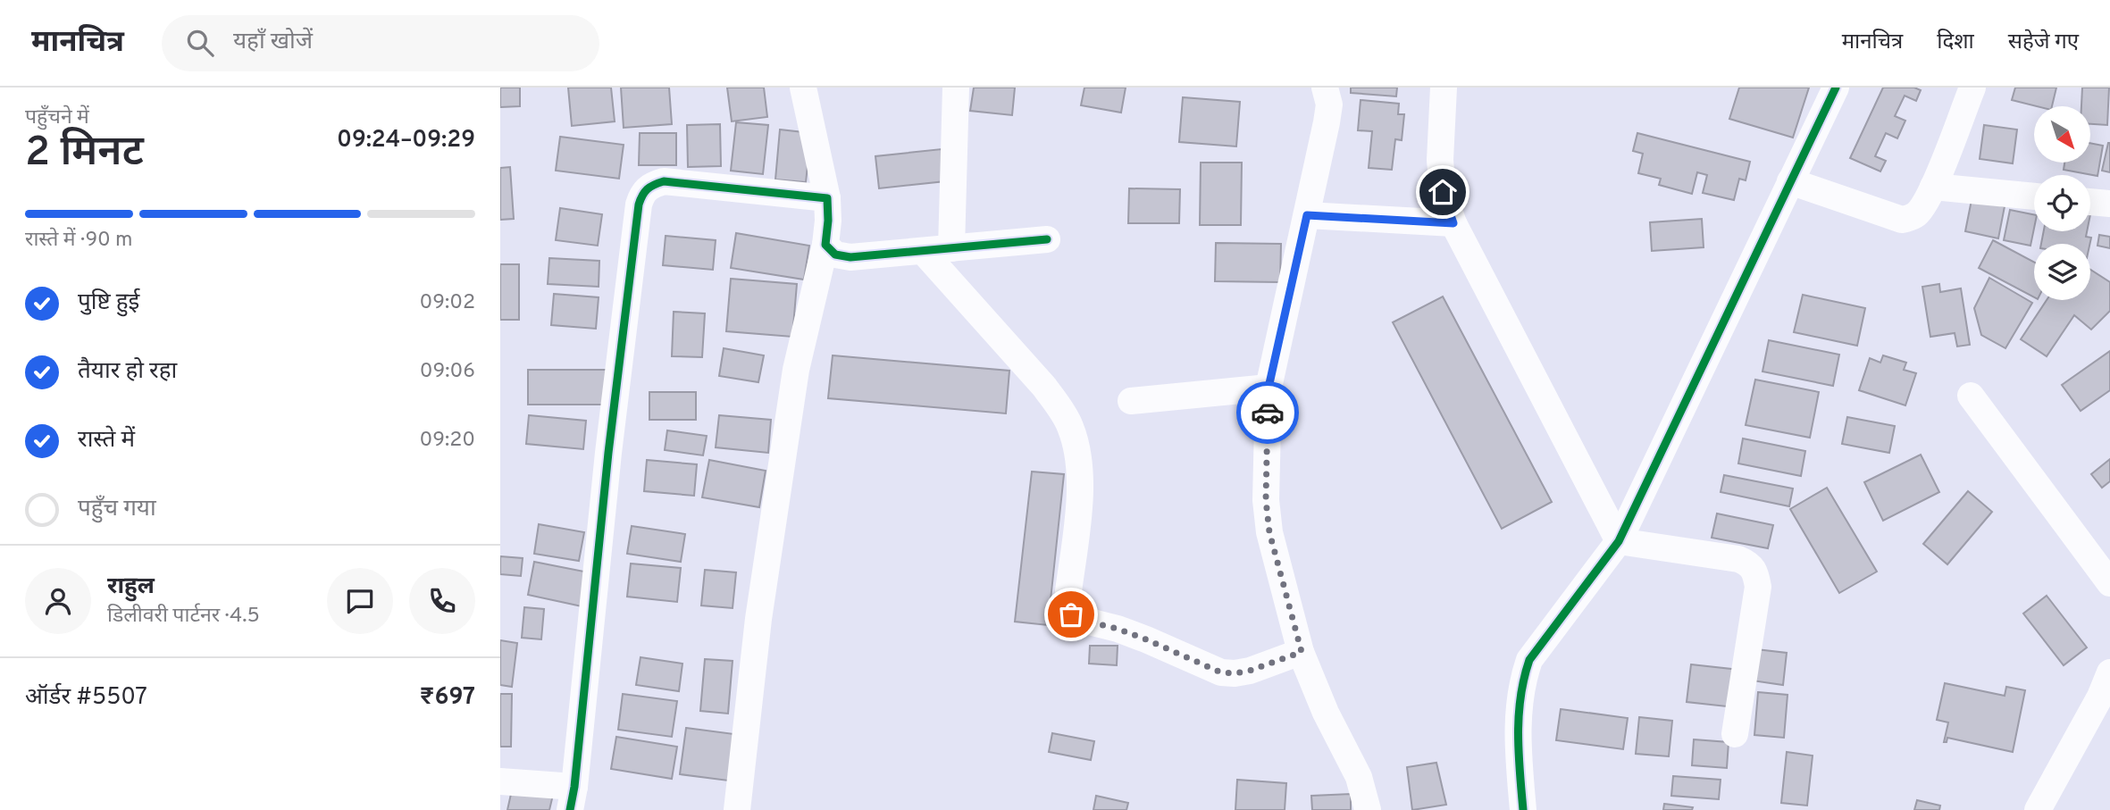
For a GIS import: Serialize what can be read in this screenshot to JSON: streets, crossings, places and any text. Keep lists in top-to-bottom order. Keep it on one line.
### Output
{"north":"bottom right","page":{"header":"मानचित्र","search":"यहाँ खोजें","nav":["मानचित्र","दिशा","सहेजे गए"],"heading":["2 मिनट","पहुँचने में","09:24–09:29"],"panel":["राहुल","डिलीवरी पार्टनर · 4.5","ऑर्डर #5507","₹697"],"bar":"रास्ते में · 90 m","list":[["पुष्टि हुई","09:02"],["तैयार हो रहा","09:06"],["रास्ते में","09:20"],"पहुँच गया"]}}
